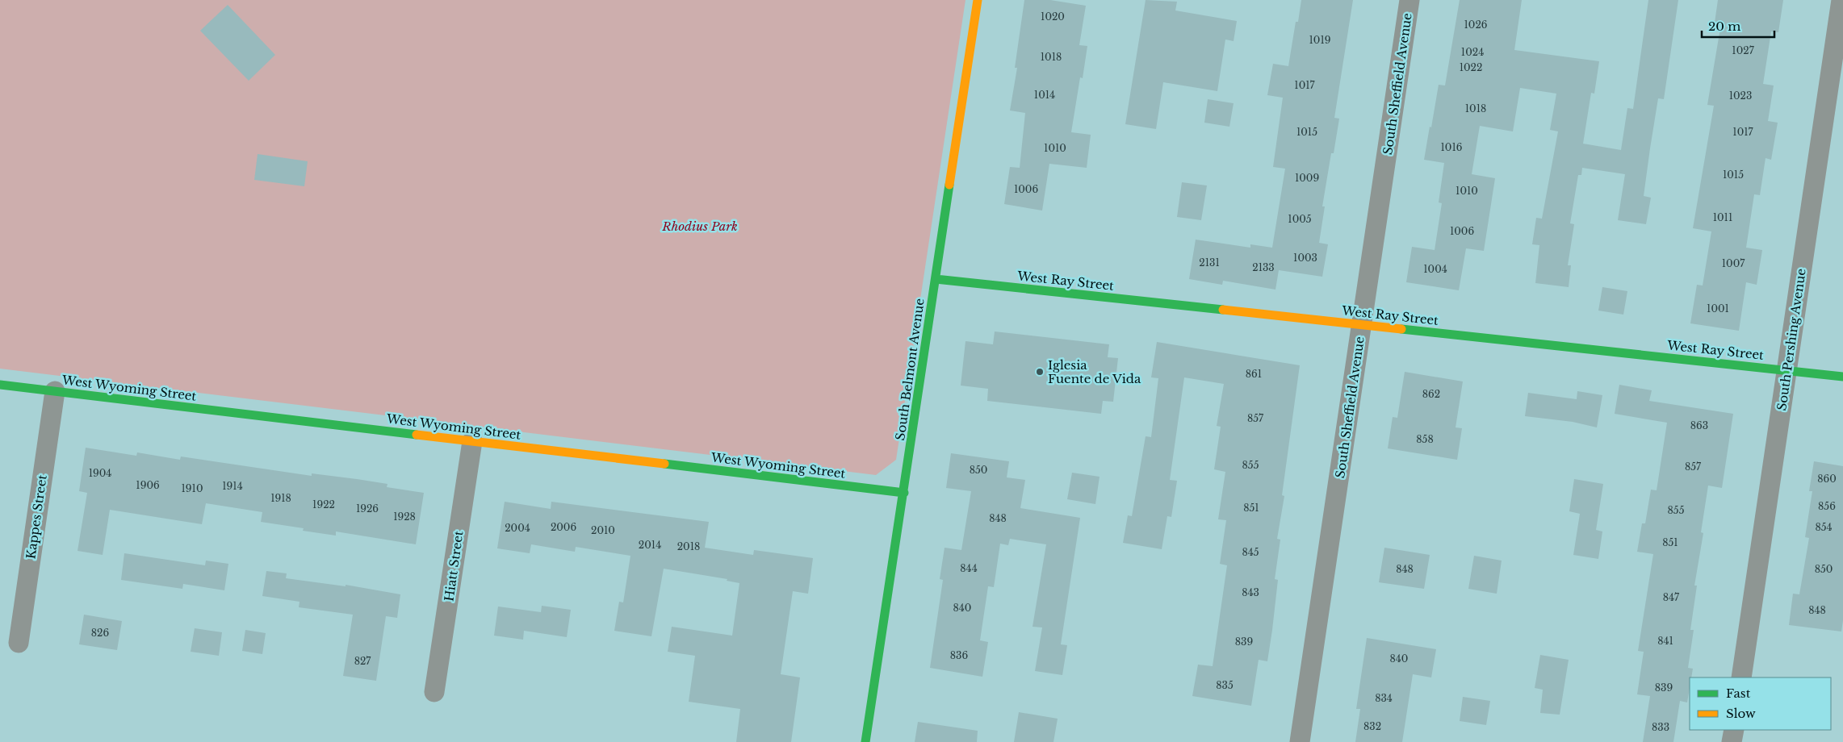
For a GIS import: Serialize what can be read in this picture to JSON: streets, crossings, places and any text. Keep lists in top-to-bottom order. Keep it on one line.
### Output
{"streets":{"street":["South Sheffield Avenue","West Ray Street","South Pershing Avenue","South Belmont Avenue","West Wyoming Street","Kappes Street","Hiatt Street"]},"crossings":[["South Sheffield Avenue","West Ray Street"],["West Ray Street","South Pershing Avenue"],["West Ray Street","South Belmont Avenue"],["South Belmont Avenue","West Wyoming Street"],["West Wyoming Street","Kappes Street"],["West Wyoming Street","Hiatt Street"]],"parks":["Rhodius Park"],"places":["Iglesia Fuente de Vida"],"house_numbers":["1020","1026","1019","1027","1024","1018","1022","1017","1014","1023","1018","1015","1017","1016","1010","1015","1009","1006","1010","1011","1005","1006","1003","2131","1007","2133","1004","1001","861","862","857","863","858","855","857","850","1904","860","1906","1914","1910","1918","1922","856","851","1926","855","1928","848","2006","854","2004","2010","851","2014","2018","845","844","848","850","843","847","840","848","826","841","839","836","840","827","835","839","834","832","833"],"legend":["Fast","Slow"],"scale_bar":"20 m"}
